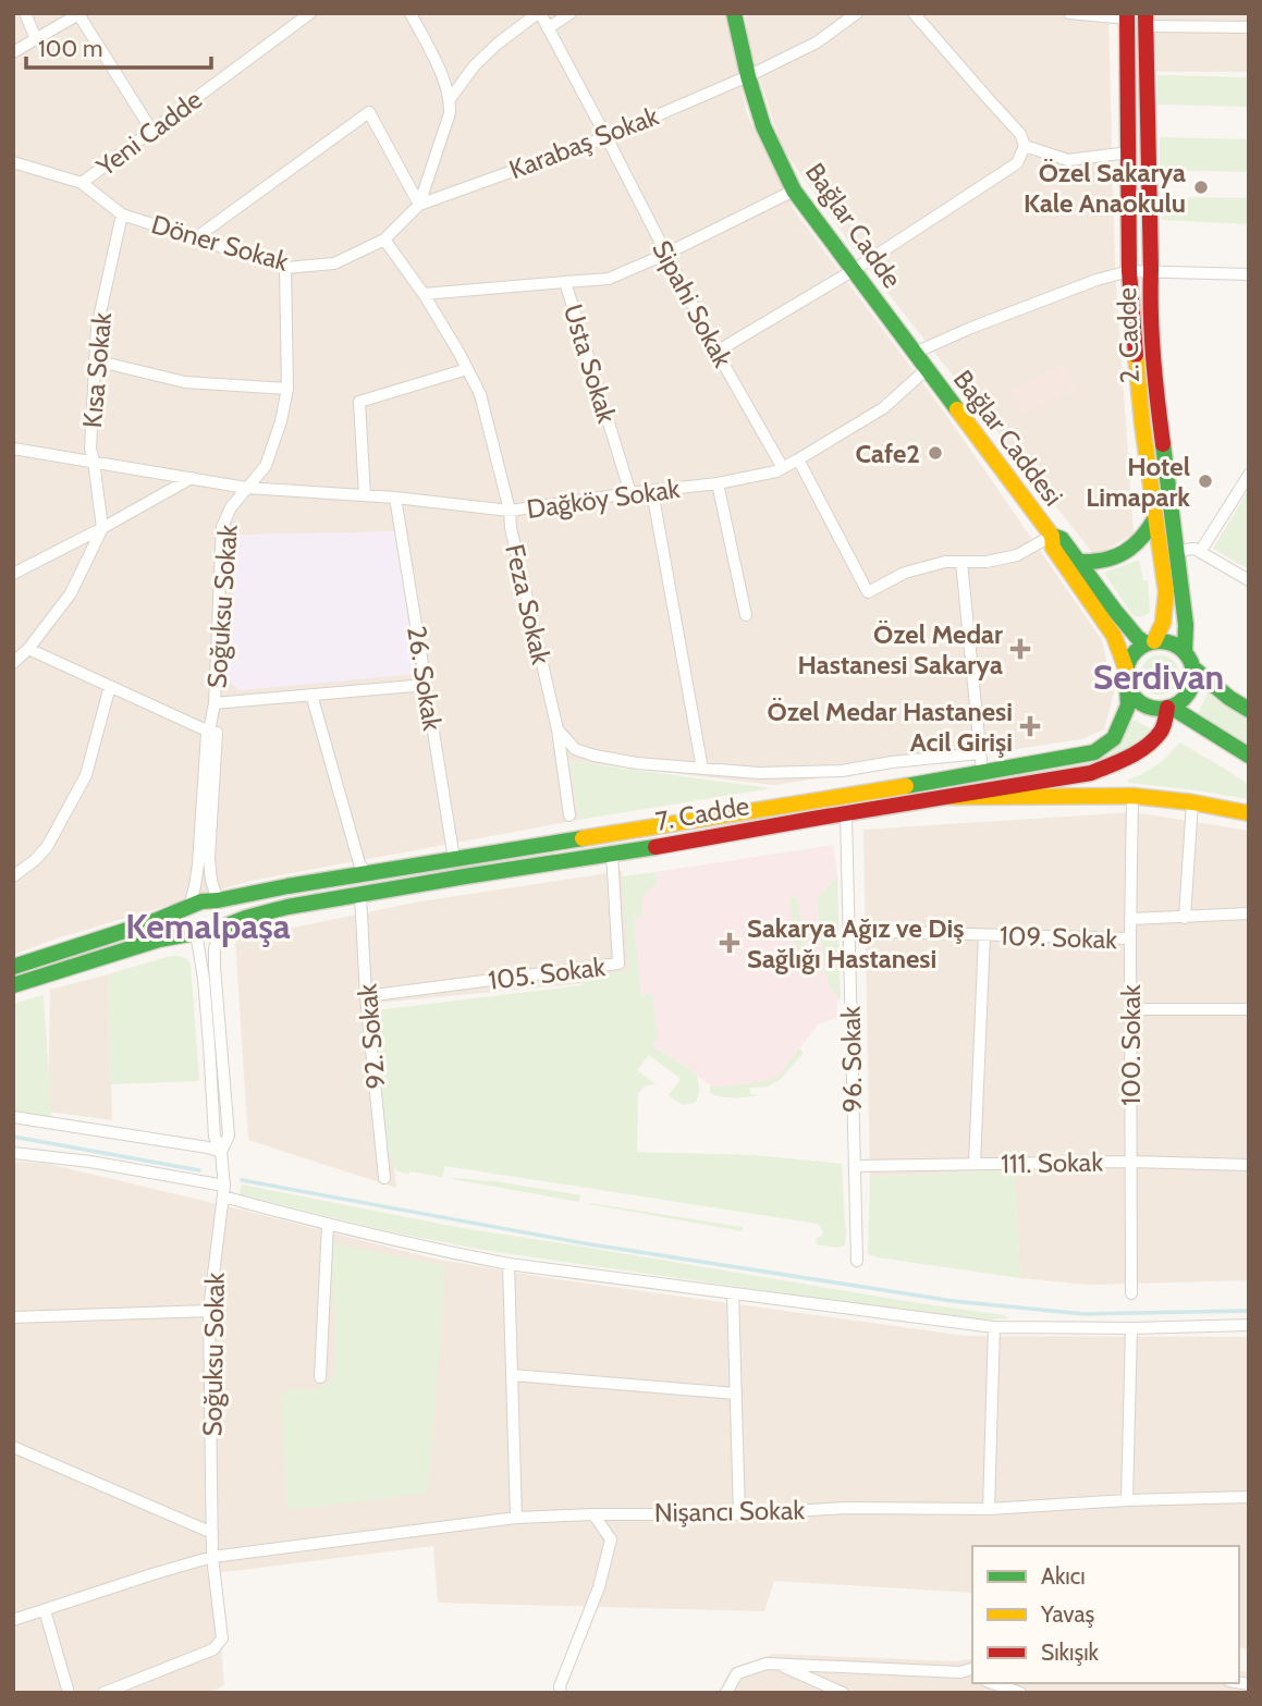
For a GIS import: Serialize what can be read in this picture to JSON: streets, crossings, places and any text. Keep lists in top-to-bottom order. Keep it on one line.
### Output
{"streets":{"main road":["Bağlar Cadde","2. Cadde","Bağlar Caddesi","7. Cadde"],"street":["Yeni Cadde","Karabaş Sokak","Döner Sokak","Sipahi Sokak","Usta Sokak","Kısa Sokak","Dağköy Sokak","Feza Sokak","Soğuksu Sokak","26. Sokak","109. Sokak","105. Sokak","92. Sokak","100. Sokak","96. Sokak","111. Sokak","Nişancı Sokak"]},"crossings":[["Yeni Cadde","Döner Sokak"],["Karabaş Sokak","Bağlar Cadde"],["Karabaş Sokak","Döner Sokak"],["Karabaş Sokak","Sipahi Sokak"],["Bağlar Cadde","Bağlar Caddesi"],["Bağlar Cadde","Dağköy Sokak"],["Döner Sokak","Kısa Sokak"],["Döner Sokak","Feza Sokak"],["Döner Sokak","Soğuksu Sokak"],["Sipahi Sokak","Dağköy Sokak"],["2. Cadde","Bağlar Caddesi"],["2. Cadde","7. Cadde"],["Usta Sokak","Dağköy Sokak"],["Usta Sokak","Feza Sokak"],["Kısa Sokak","Dağköy Sokak"],["Bağlar Caddesi","Dağköy Sokak"],["Bağlar Caddesi","7. Cadde"],["Dağköy Sokak","Feza Sokak"],["Dağköy Sokak","Soğuksu Sokak"],["Dağköy Sokak","26. Sokak"],["Soğuksu Sokak","7. Cadde"],["Soğuksu Sokak","Nişancı Sokak"],["26. Sokak","7. Cadde"],["7. Cadde","105. Sokak"],["7. Cadde","92. Sokak"],["7. Cadde","96. Sokak"],["109. Sokak","100. Sokak"],["109. Sokak","96. Sokak"],["105. Sokak","92. Sokak"],["100. Sokak","111. Sokak"],["96. Sokak","111. Sokak"]],"districts":["Serdivan","Kemalpaşa"],"places":{"other":["Özel Sakarya Kale Anaokulu","Cafe2","Hotel Limapark"],"health":["Özel Medar Hastanesi Sakarya","Özel Medar Hastanesi Acil Girişi","Sakarya Ağız ve Diş Sağlığı Hastanesi"]},"legend":["Akıcı","Yavaş","Sıkışık"],"scale_bar":"100 m"}
